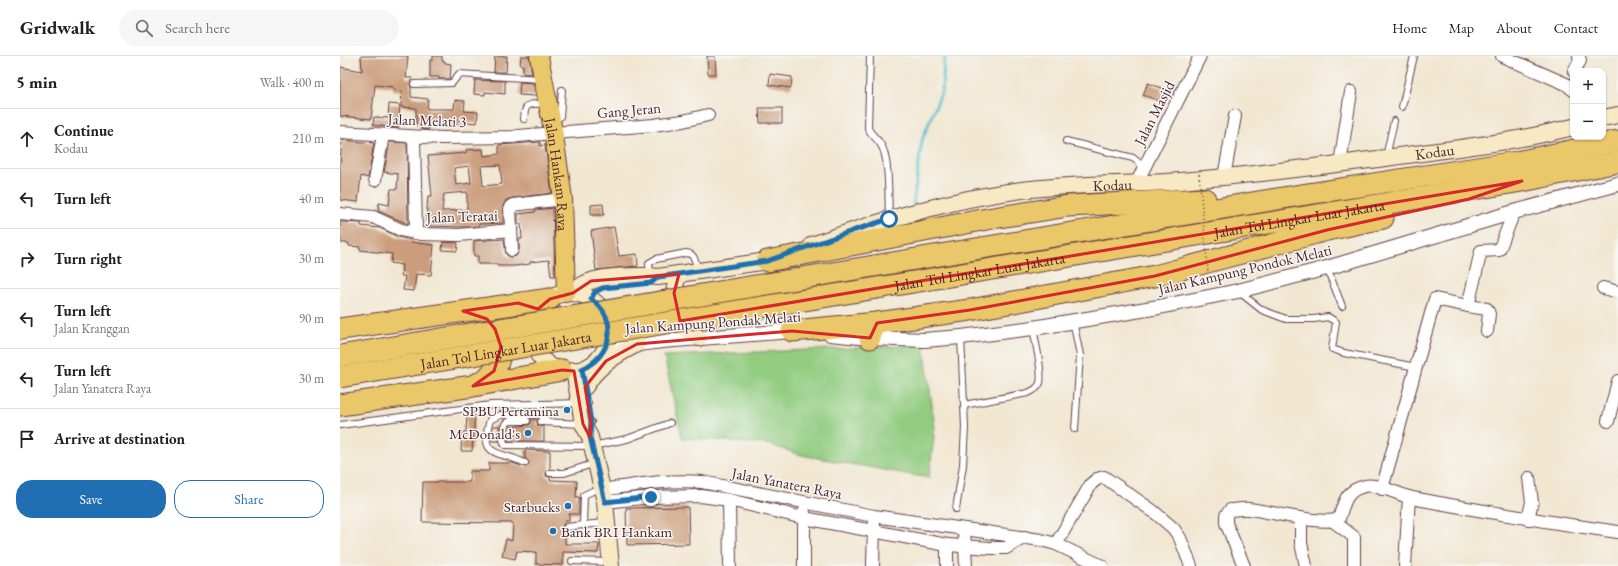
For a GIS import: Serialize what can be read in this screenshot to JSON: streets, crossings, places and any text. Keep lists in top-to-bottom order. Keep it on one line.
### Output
{"streets":{"highway":["Jalan Tol Lingkar Luar Jakarta"],"main road":["Kodau","Jalan Hankam Raya"],"street":["Gang Jeran","Jalan Masjid","Jalan Melati 3","Jalan Teratai","Jalan Kampung Pondok Melati","Jalan Kampung Pondak Melati","Jalan Yanatera Raya"]},"crossings":[["Gang Jeran","Jalan Melati 3"],["Gang Jeran","Jalan Hankam Raya"],["Jalan Masjid","Kodau"],["Jalan Melati 3","Jalan Hankam Raya"],["Kodau","Jalan Hankam Raya"],["Kodau","Jalan Kampung Pondak Melati"],["Jalan Hankam Raya","Jalan Teratai"],["Jalan Hankam Raya","Jalan Kampung Pondak Melati"]],"places":["SPBU Pertamina","McDonald's","Starbucks","Bank BRI Hankam"],"page":{"header":"Gridwalk","search":"Search here","nav":["Home","Map","About","Contact"],"heading":["5 min","Walk · 400 m"],"map_buttons":["+","−"],"list":[["Continue","Kodau","210 m"],["Turn left","40 m"],["Turn right","30 m"],["Turn left","Jalan Kranggan","90 m"],["Turn left","Jalan Yanatera Raya","30 m"],"Arrive at destination"],"buttons":["Save","Share"]}}
